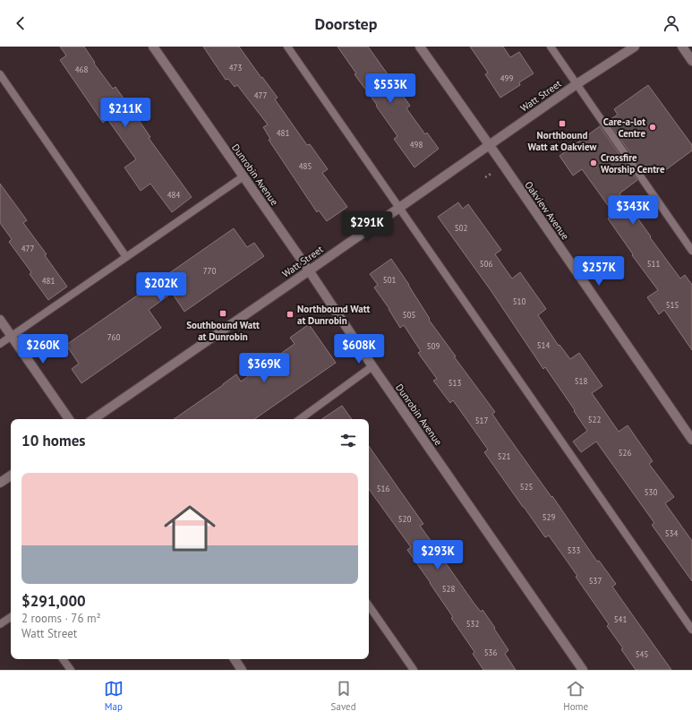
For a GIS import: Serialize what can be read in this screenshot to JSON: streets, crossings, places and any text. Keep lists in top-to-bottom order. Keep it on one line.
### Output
{"streets":{"street":["Watt Street","Dunrobin Avenue","Oakview Avenue"]},"crossings":[["Watt Street","Dunrobin Avenue"],["Watt Street","Oakview Avenue"]],"places":{"transit":["Northbound Watt at Oakview","Southbound Watt at Dunrobin","Northbound Watt at Dunrobin"],"other":["Care-a-lot Centre","Crossfire Worship Centre"]},"house_numbers":["473","468","499","477","481","498","485","484","502","477","506","511","770","501","481","510","515","505","760","514","509","518","513","522","517","526","521","525","516","530","529","520","534","533","537","528","541","532","536","545"],"page":{"header":"Doorstep","price":["$553K","$211K","$343K","$291K","$257K","$202K","$260K","$608K","$369K","$293K"],"heading":"10 homes","list":[{"name":"$291,000","note":"2 rooms · 76 m² · Watt Street"}],"tabs":["Map","Saved","Home"]}}
